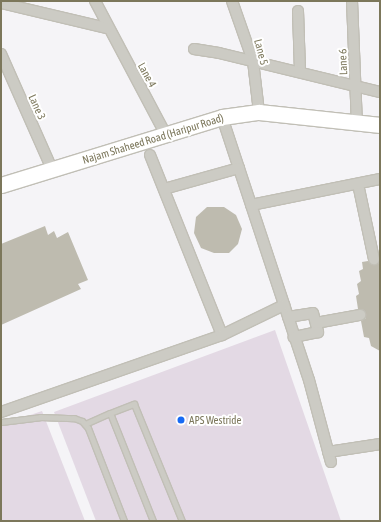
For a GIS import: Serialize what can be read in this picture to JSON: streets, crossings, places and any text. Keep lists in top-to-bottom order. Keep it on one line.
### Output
{"streets":{"main road":["Najam Shaheed Road (Haripur Road)"],"street":["Lane 5","Lane 6","Lane 4","Lane 3"]},"crossings":[["Lane 5","Najam Shaheed Road (Haripur Road)"],["Lane 6","Najam Shaheed Road (Haripur Road)"],["Lane 4","Najam Shaheed Road (Haripur Road)"],["Lane 3","Najam Shaheed Road (Haripur Road)"]],"places":["APS Westride"]}
